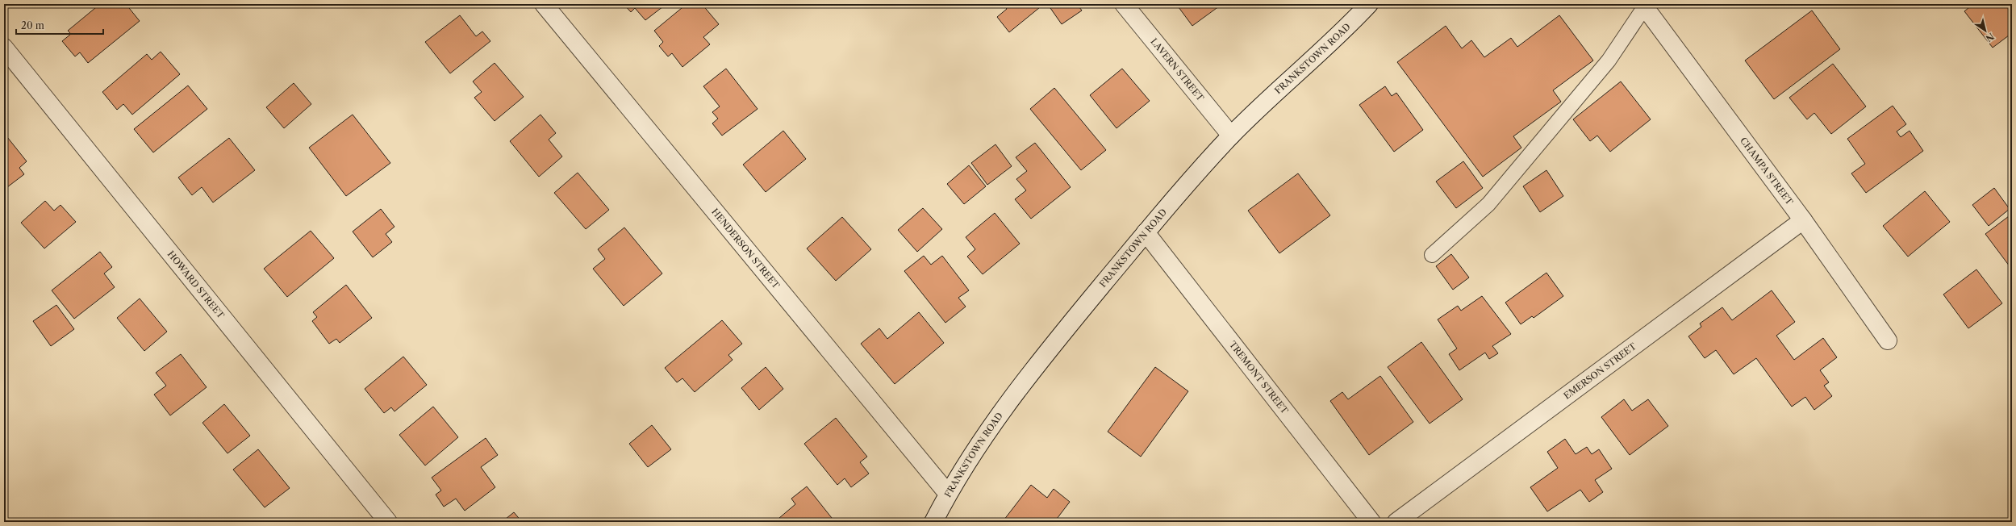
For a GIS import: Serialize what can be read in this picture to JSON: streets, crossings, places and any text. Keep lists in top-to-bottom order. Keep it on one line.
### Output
{"streets":{"street":["FRANKSTOWN ROAD","LAVERN STREET","CHAMPA STREET","HENDERSON STREET","HOWARD STREET","EMERSON STREET","TREMONT STREET"]},"crossings":[["FRANKSTOWN ROAD","LAVERN STREET"],["FRANKSTOWN ROAD","HENDERSON STREET"],["FRANKSTOWN ROAD","TREMONT STREET"],["CHAMPA STREET","EMERSON STREET"]],"scale_bar":"20 m","north":"bottom right"}
